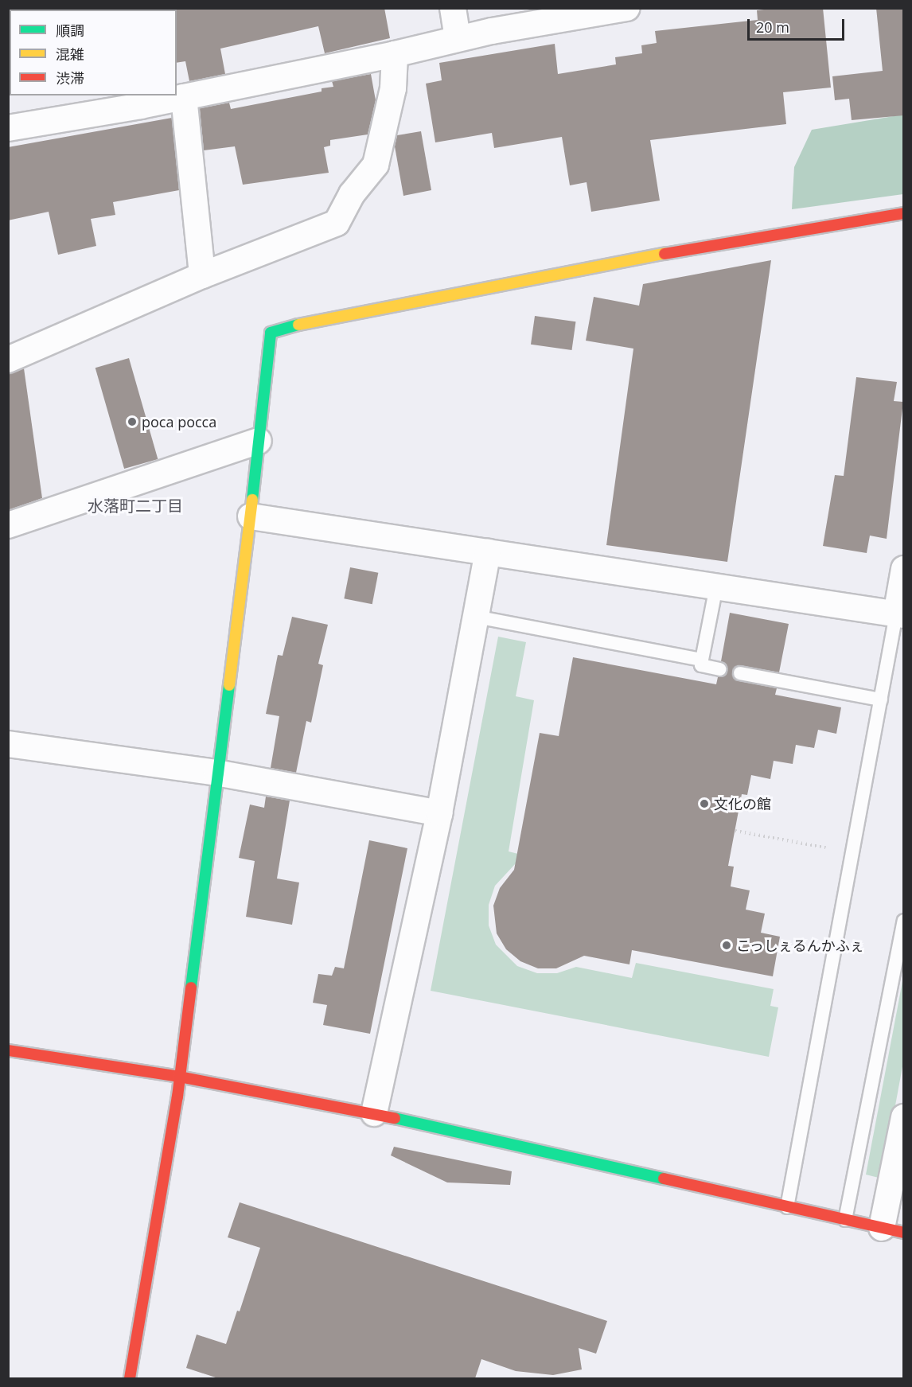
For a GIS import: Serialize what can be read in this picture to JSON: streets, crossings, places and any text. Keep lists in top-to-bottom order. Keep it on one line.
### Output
{"districts":["水落町二丁目"],"places":["poca pocca","文化の館","こっしぇるんかふぇ"],"legend":["順調","混雑","渋滞"],"scale_bar":"20 m"}
